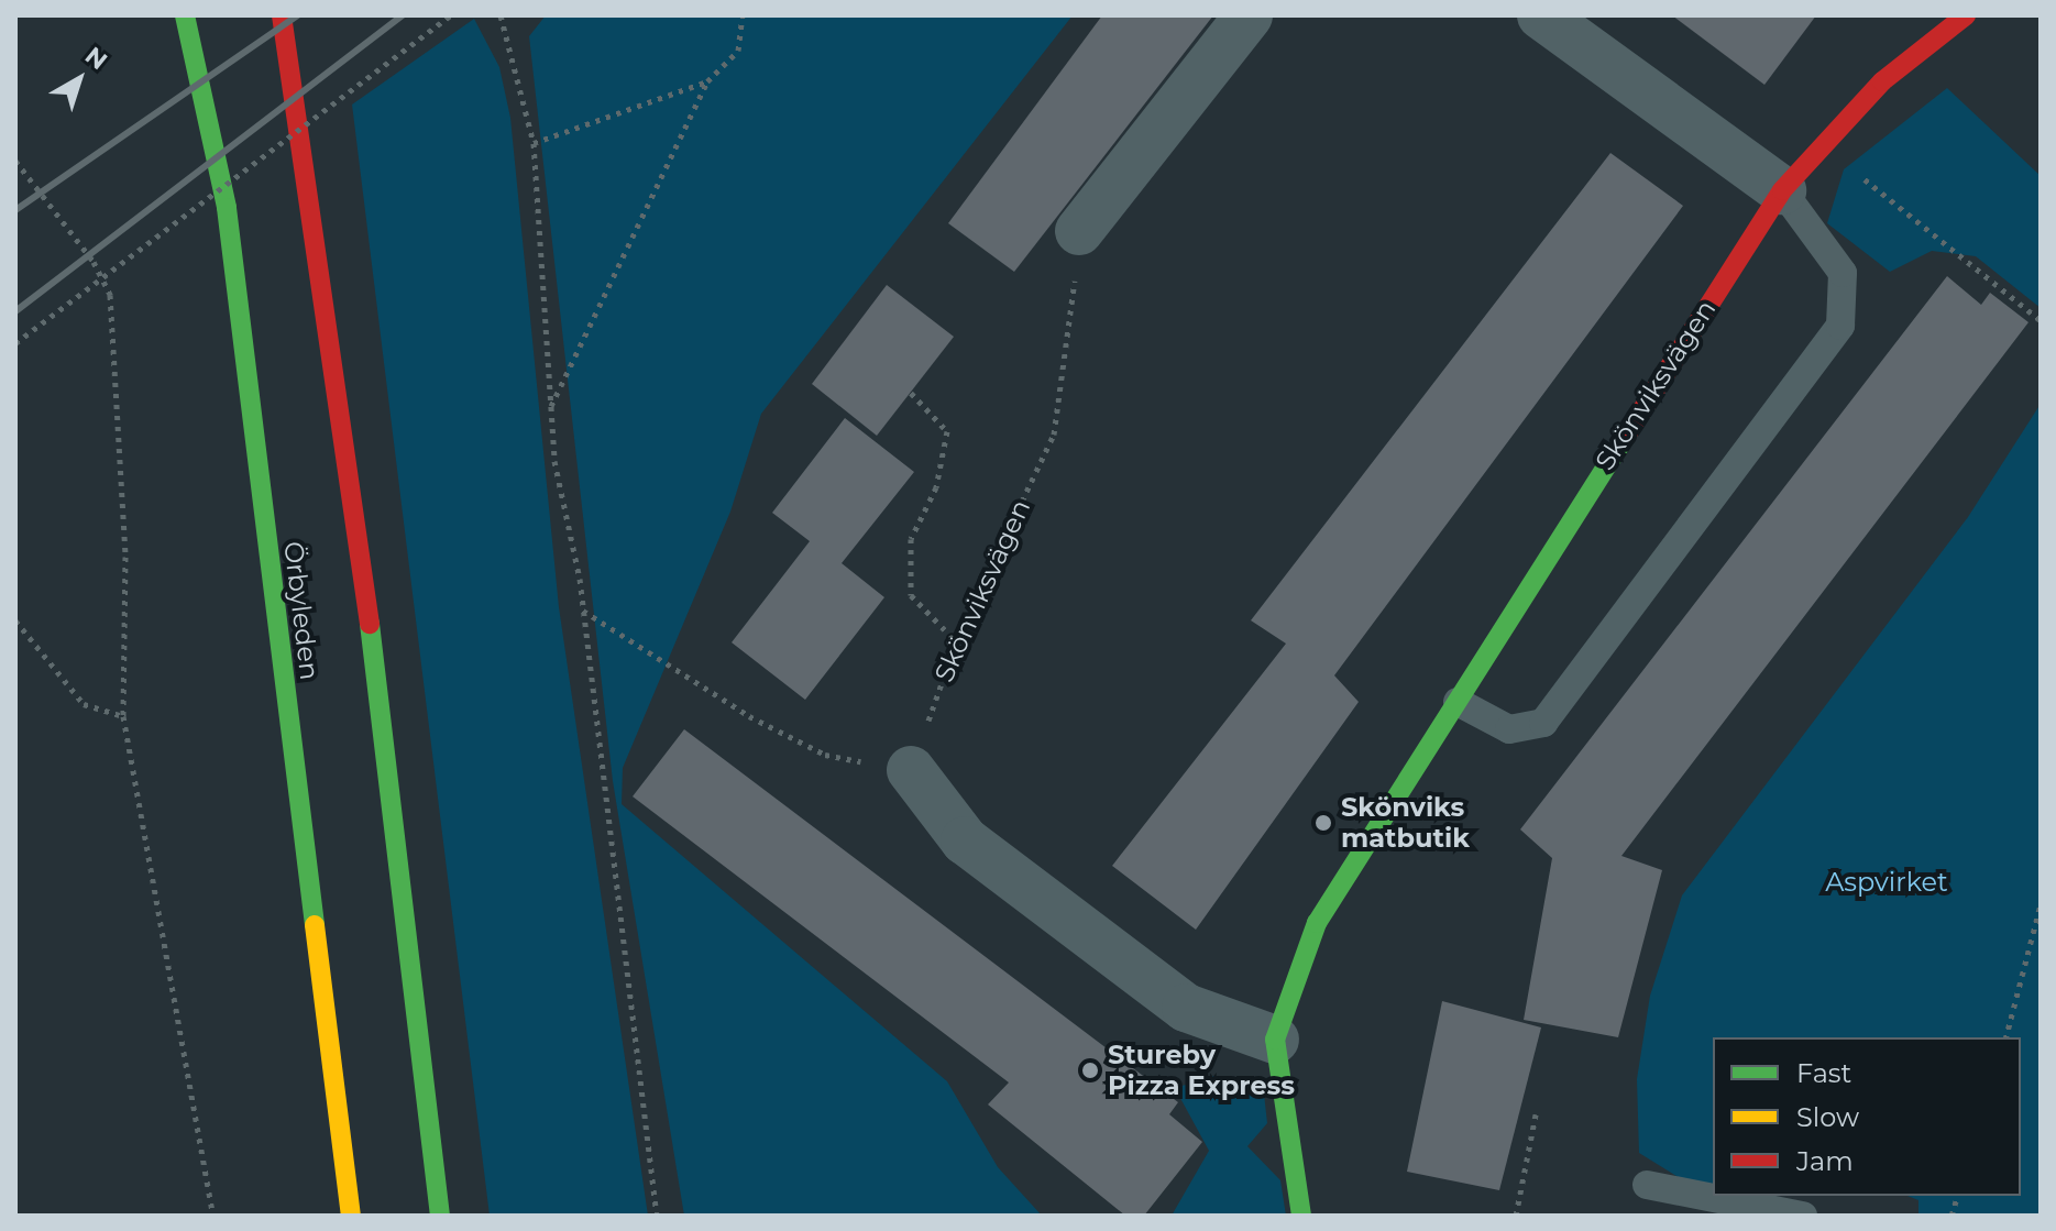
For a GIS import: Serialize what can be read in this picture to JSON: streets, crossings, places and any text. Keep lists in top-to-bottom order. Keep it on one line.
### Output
{"streets":{"main road":["Skönviksvägen","Örbyleden"]},"parks":["Aspvirket"],"places":["Skönviks matbutik","Stureby Pizza Express"],"legend":["Fast","Slow","Jam"],"north":"top right"}
